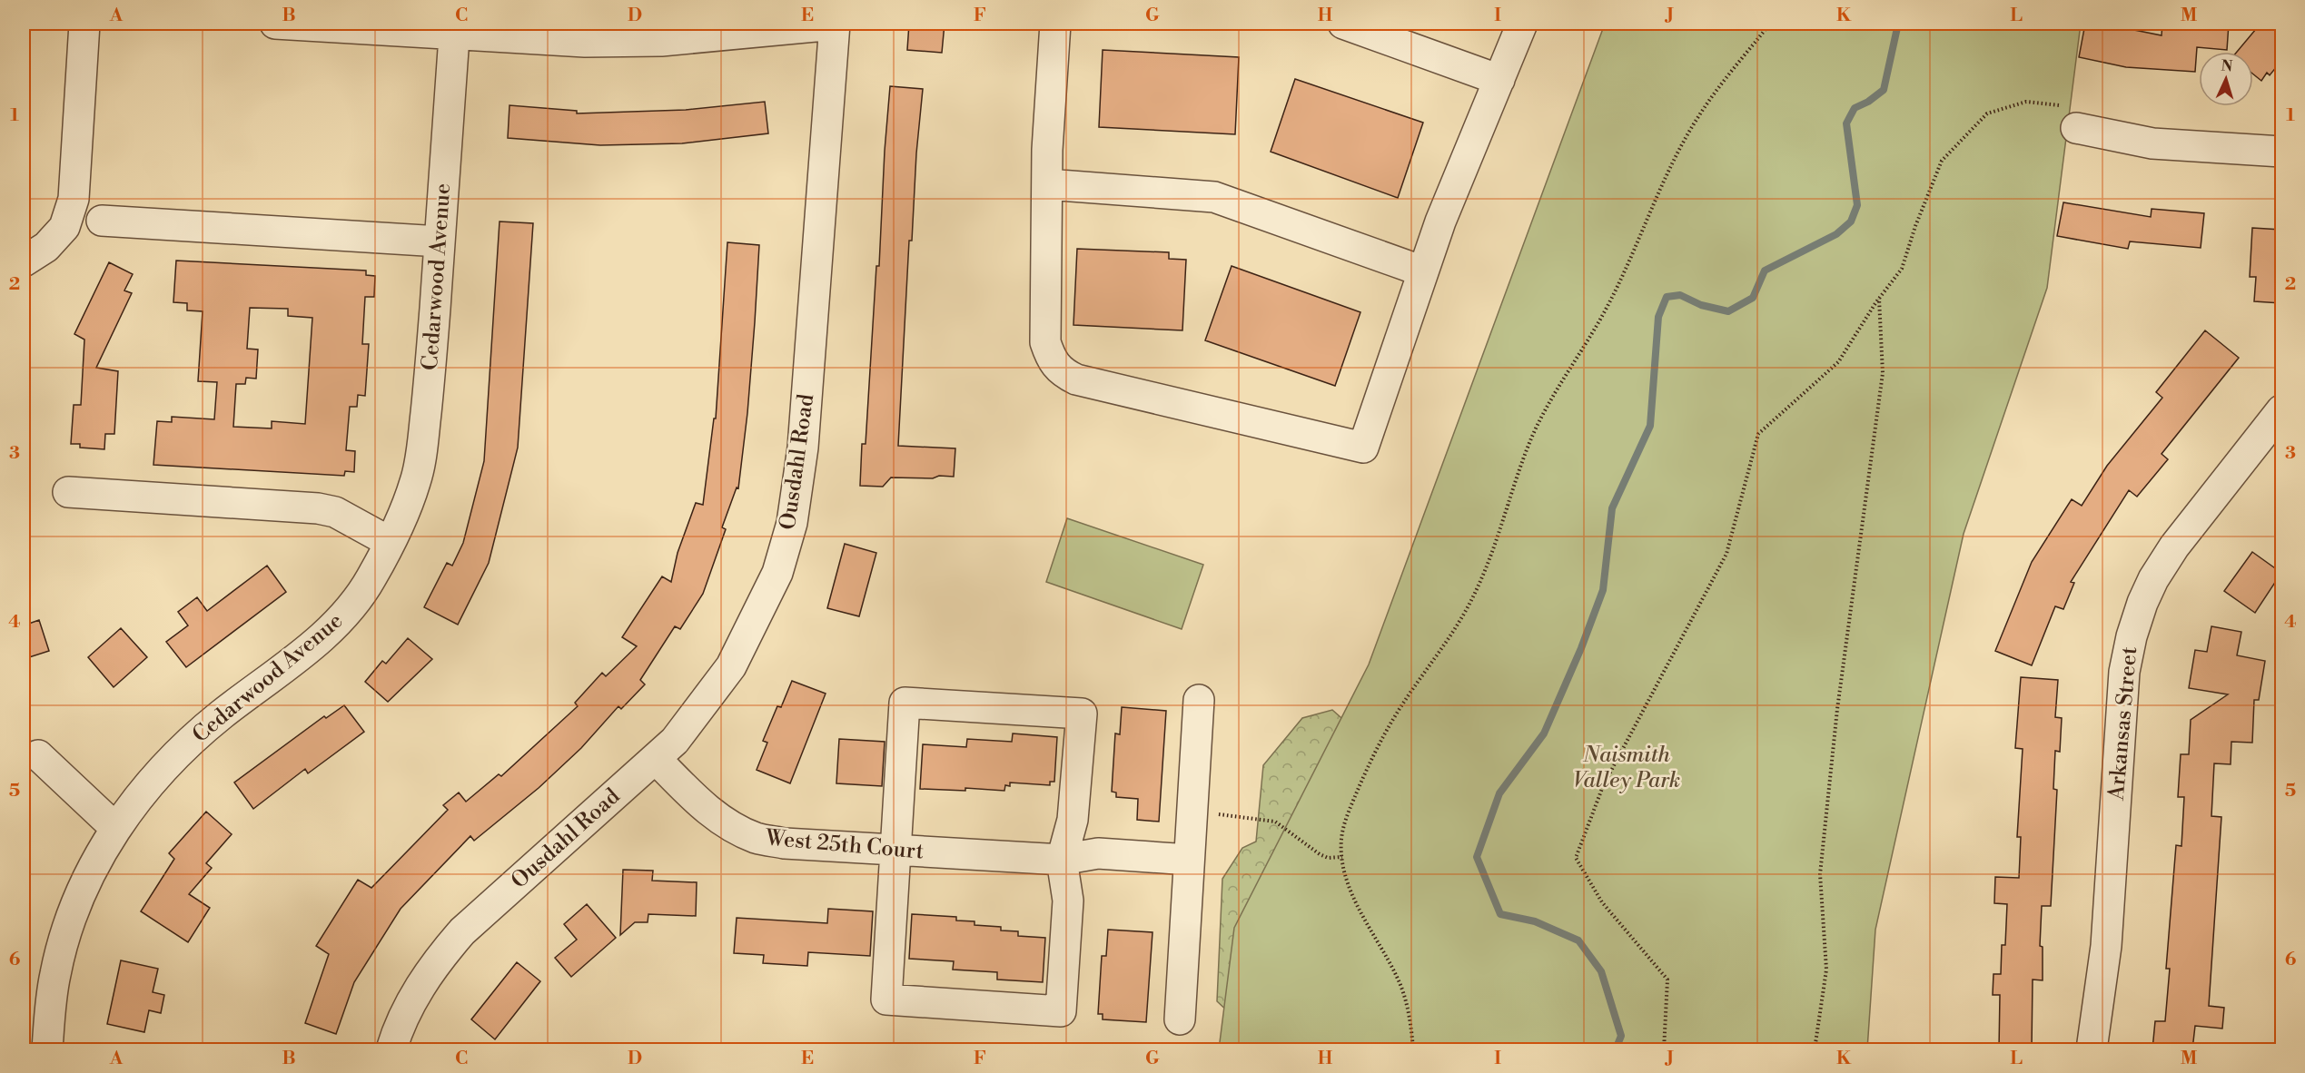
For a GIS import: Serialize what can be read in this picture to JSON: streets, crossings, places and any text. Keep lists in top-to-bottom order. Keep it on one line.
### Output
{"streets":{"street":["Cedarwood Avenue","Ousdahl Road","Arkansas Street","West 25th Court"]},"crossings":[["Ousdahl Road","West 25th Court"]],"parks":["Naismith Valley Park"],"north":"top","grid":{"columns":["A","B","C","D","E","F","G","H","I","J","K","L","M"],"rows":["1","2","3","4","5","6"]}}
